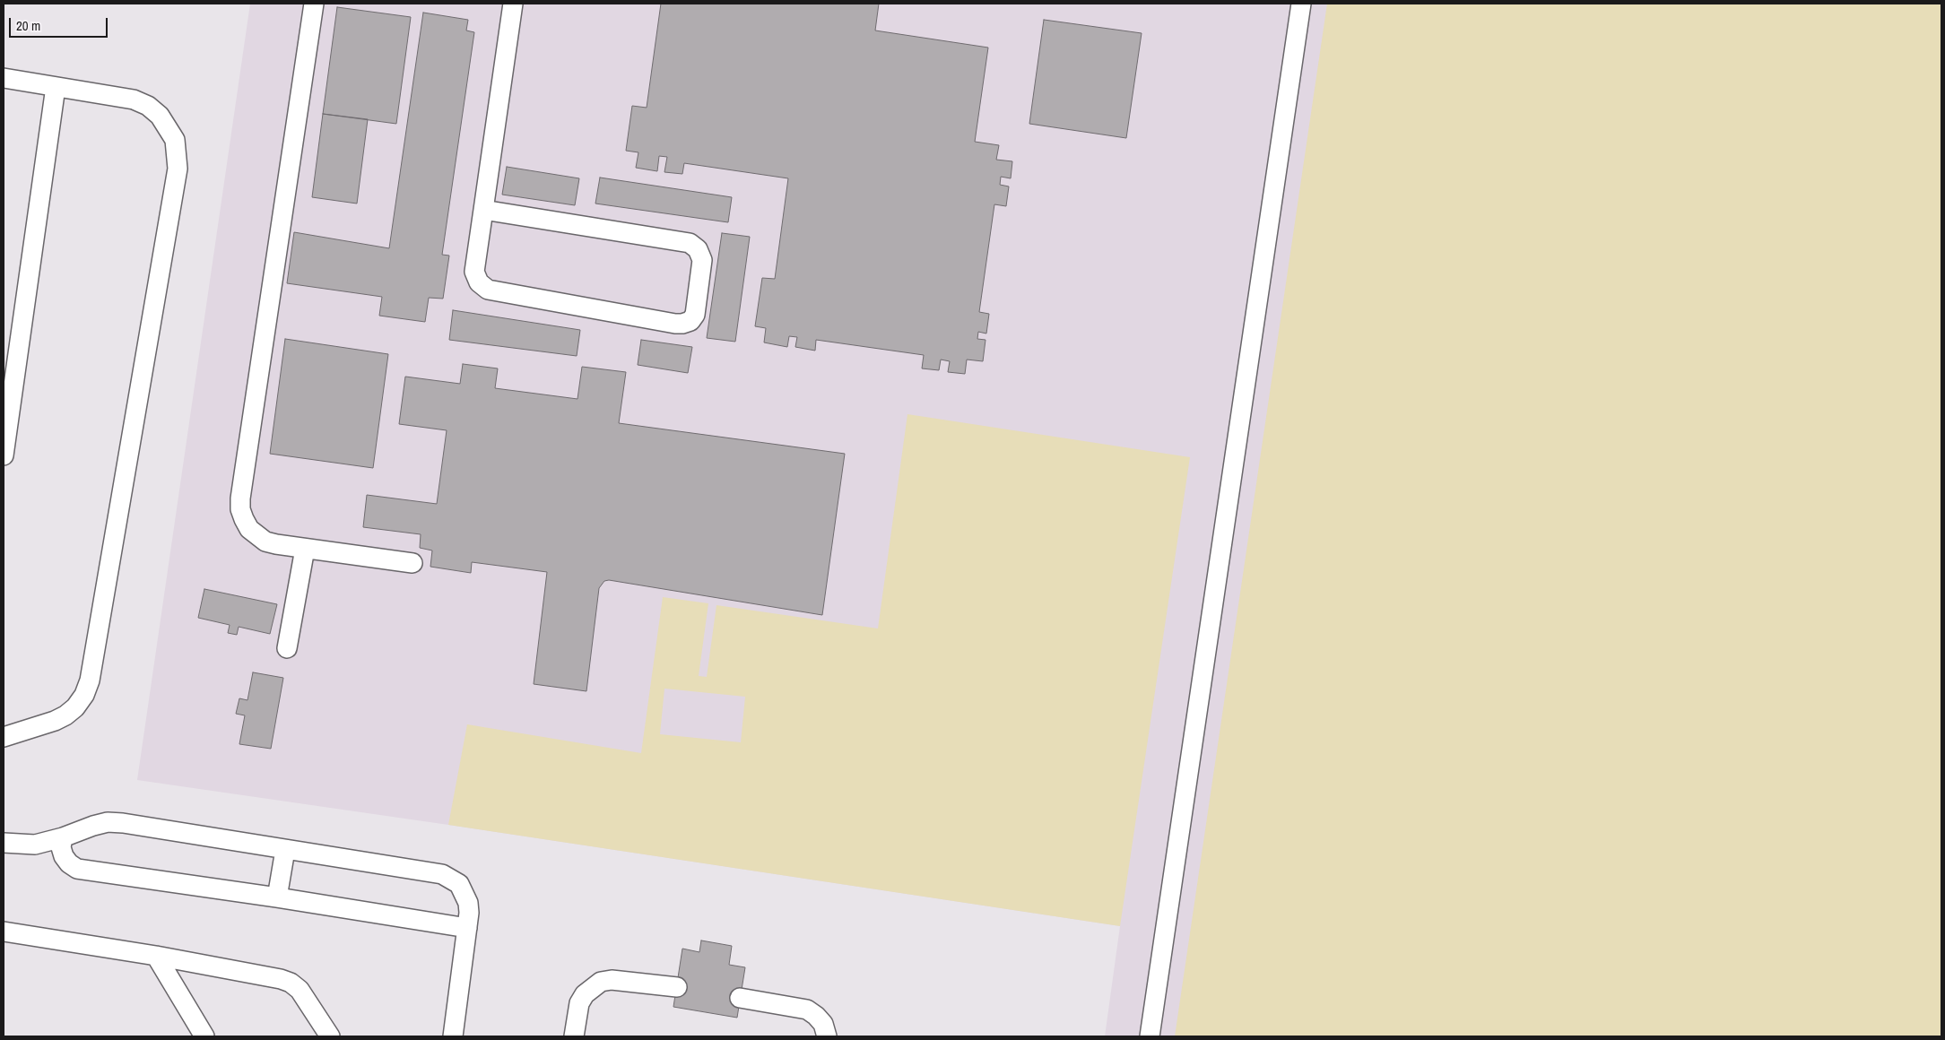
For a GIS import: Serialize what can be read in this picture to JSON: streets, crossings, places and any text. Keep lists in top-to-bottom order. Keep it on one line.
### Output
{"scale_bar":"20 m"}
